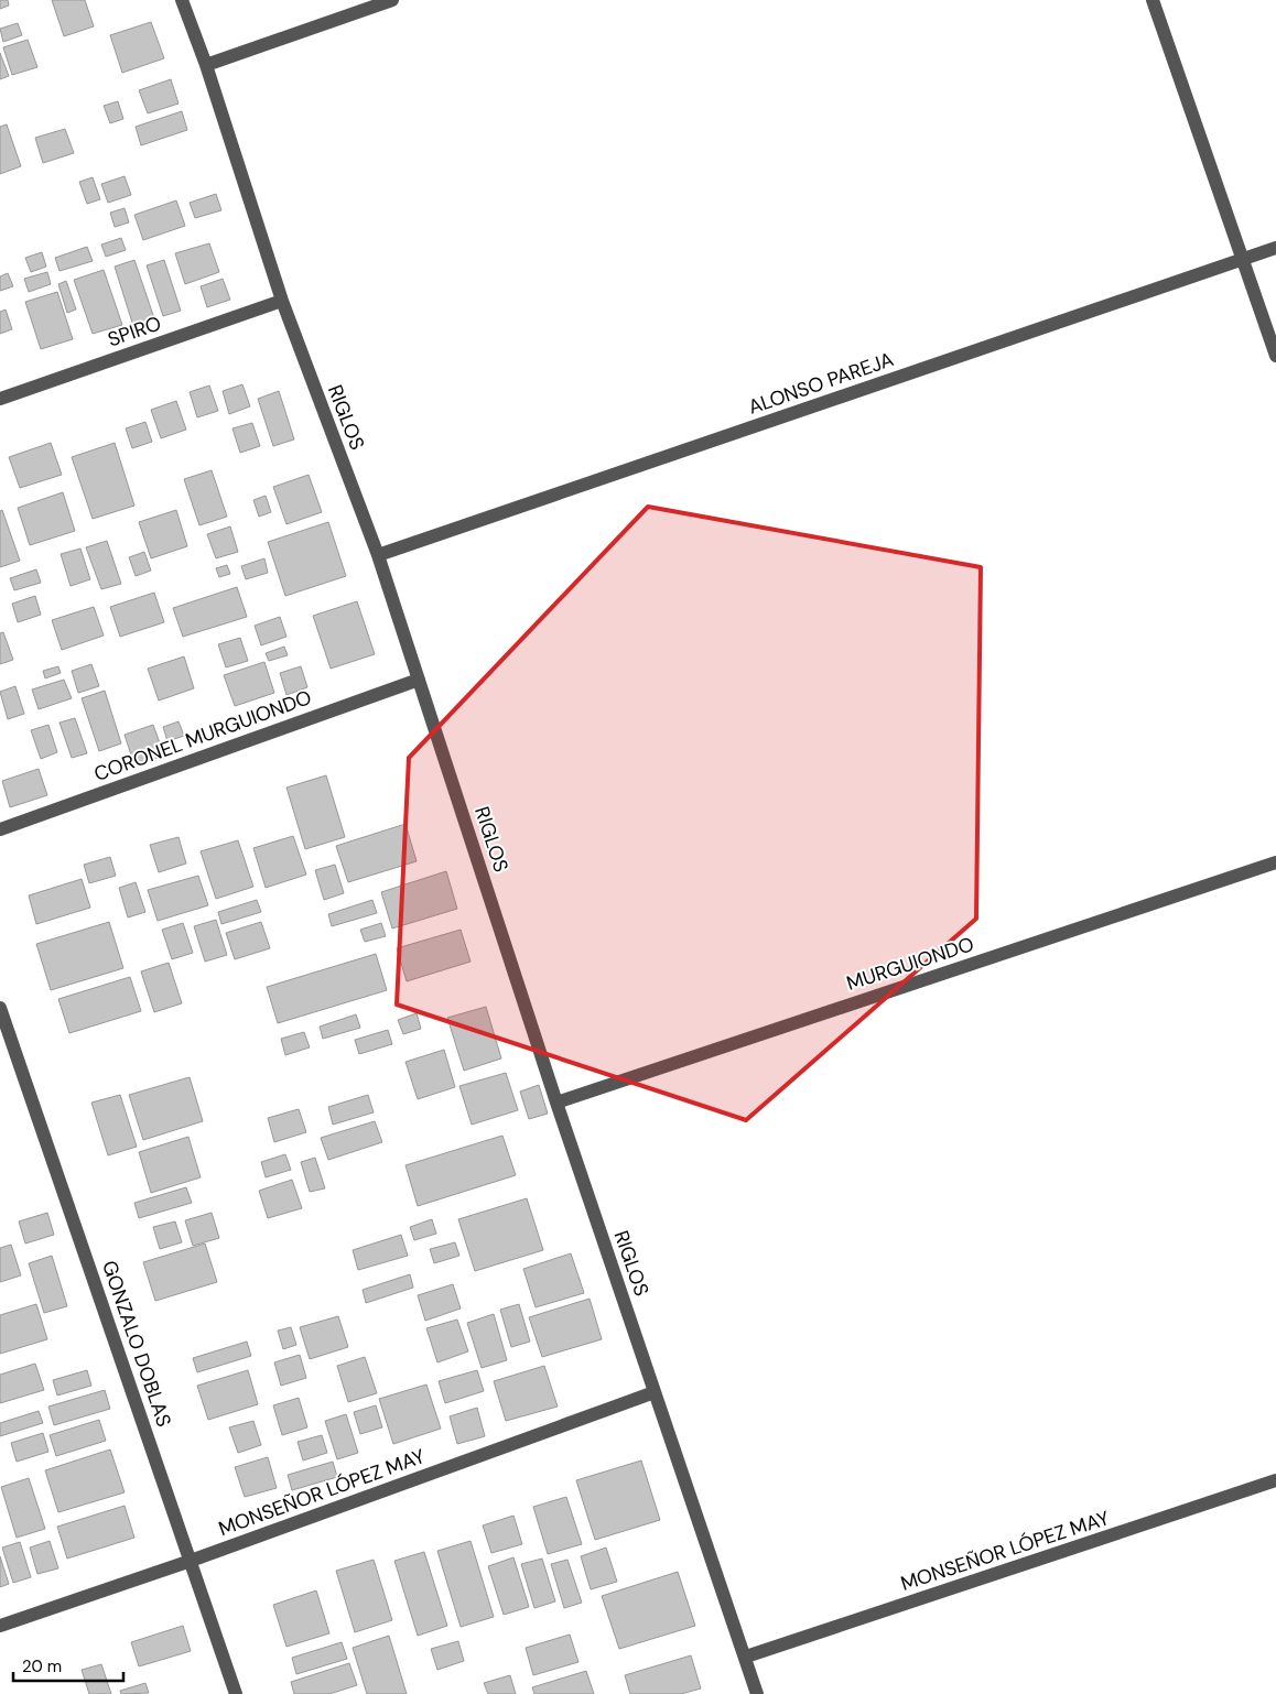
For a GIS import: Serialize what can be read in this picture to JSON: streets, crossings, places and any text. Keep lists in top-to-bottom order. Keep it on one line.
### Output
{"streets":{"street":["SPIRO","ALONSO PAREJA","RIGLOS","CORONEL MURGUIONDO","MURGUIONDO","GONZALO DOBLAS","MONSEÑOR LÓPEZ MAY"]},"crossings":[["SPIRO","RIGLOS"],["ALONSO PAREJA","RIGLOS"],["RIGLOS","CORONEL MURGUIONDO"],["RIGLOS","MURGUIONDO"],["RIGLOS","MONSEÑOR LÓPEZ MAY"],["GONZALO DOBLAS","MONSEÑOR LÓPEZ MAY"]],"scale_bar":"20 m"}
